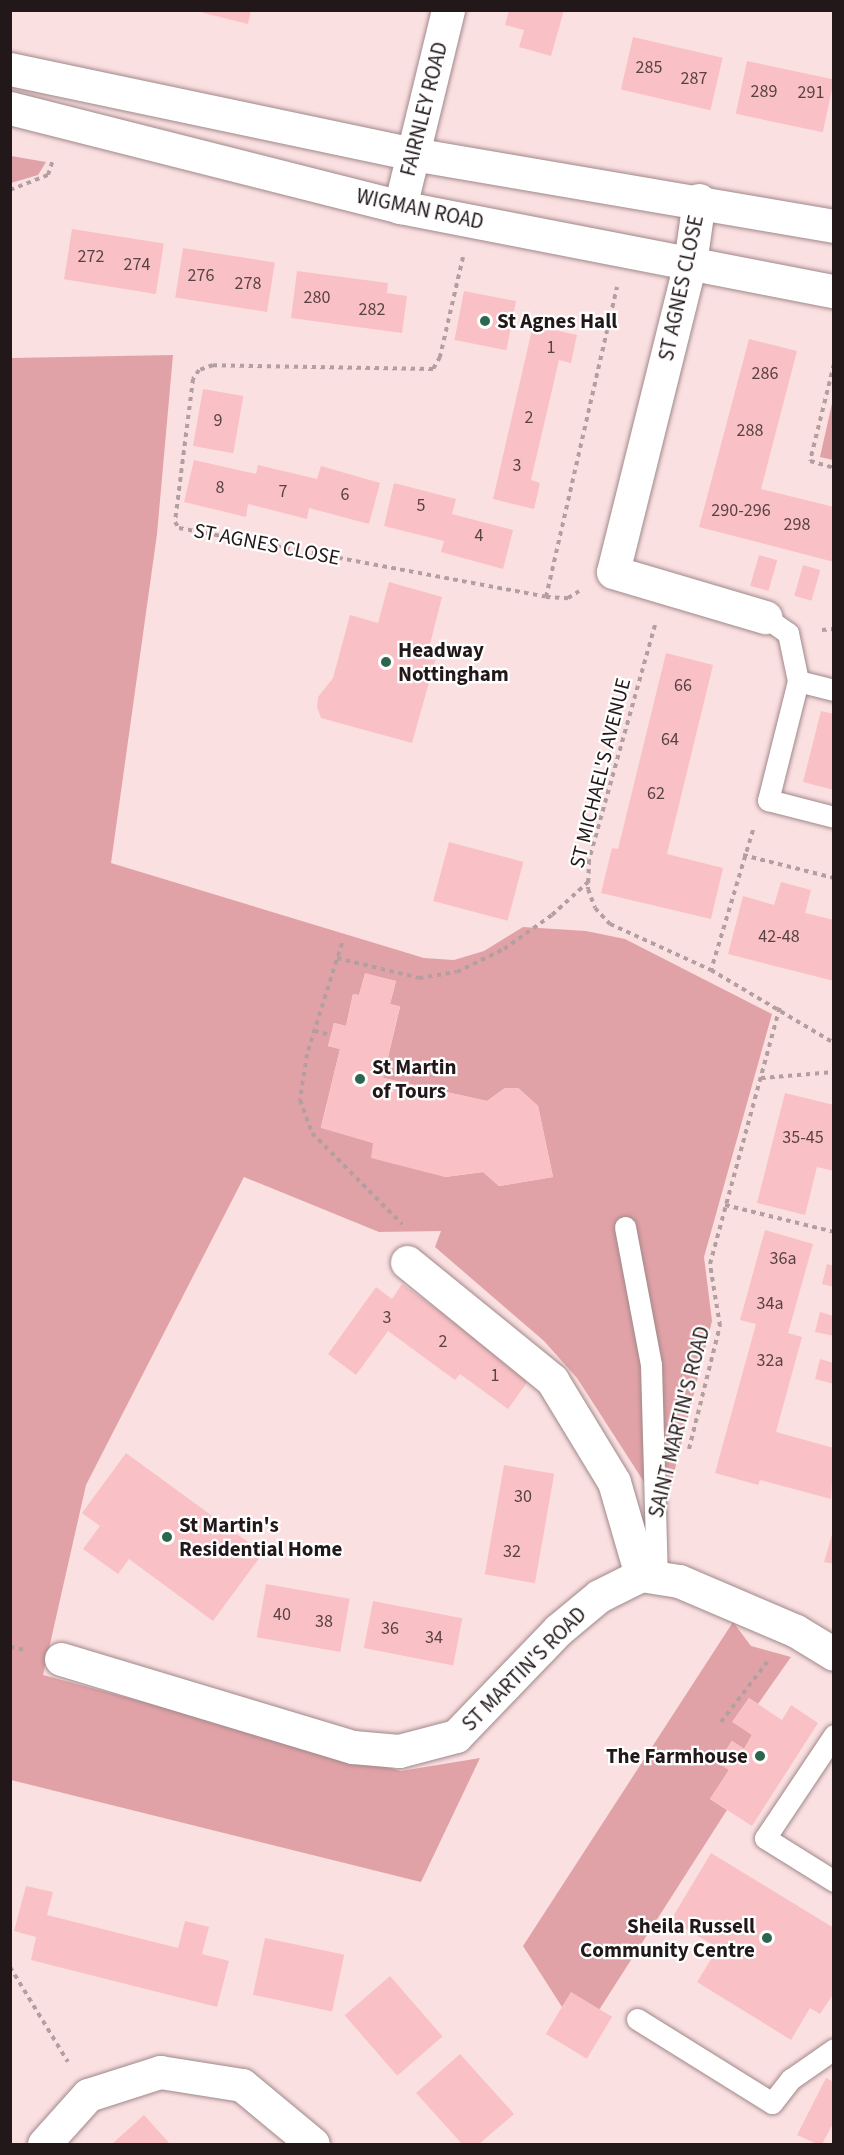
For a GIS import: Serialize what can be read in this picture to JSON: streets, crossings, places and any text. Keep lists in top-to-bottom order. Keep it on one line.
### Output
{"streets":{"street":["FAIRNLEY ROAD","WIGMAN ROAD","ST AGNES CLOSE","ST MARTIN'S ROAD"],"path":["ST MICHAEL'S AVENUE","SAINT MARTIN'S ROAD"]},"crossings":[["FAIRNLEY ROAD","WIGMAN ROAD"],["WIGMAN ROAD","ST AGNES CLOSE"],["ST AGNES CLOSE","ST MICHAEL'S AVENUE"],["ST MICHAEL'S AVENUE","SAINT MARTIN'S ROAD"]],"places":["St Agnes Hall","Headway Nottingham","St Martin of Tours","St Martin's Residential Home","The Farmhouse","Sheila Russell Community Centre"],"house_numbers":["285","287","289","291","272","274","276","278","280","282","1","286","2","9","288","3","8","7","6","5","290-296","298","4","66","64","62","42-48","35-45","36a","34a","3","2","32a","1","30","32","40","38","36","34"]}
